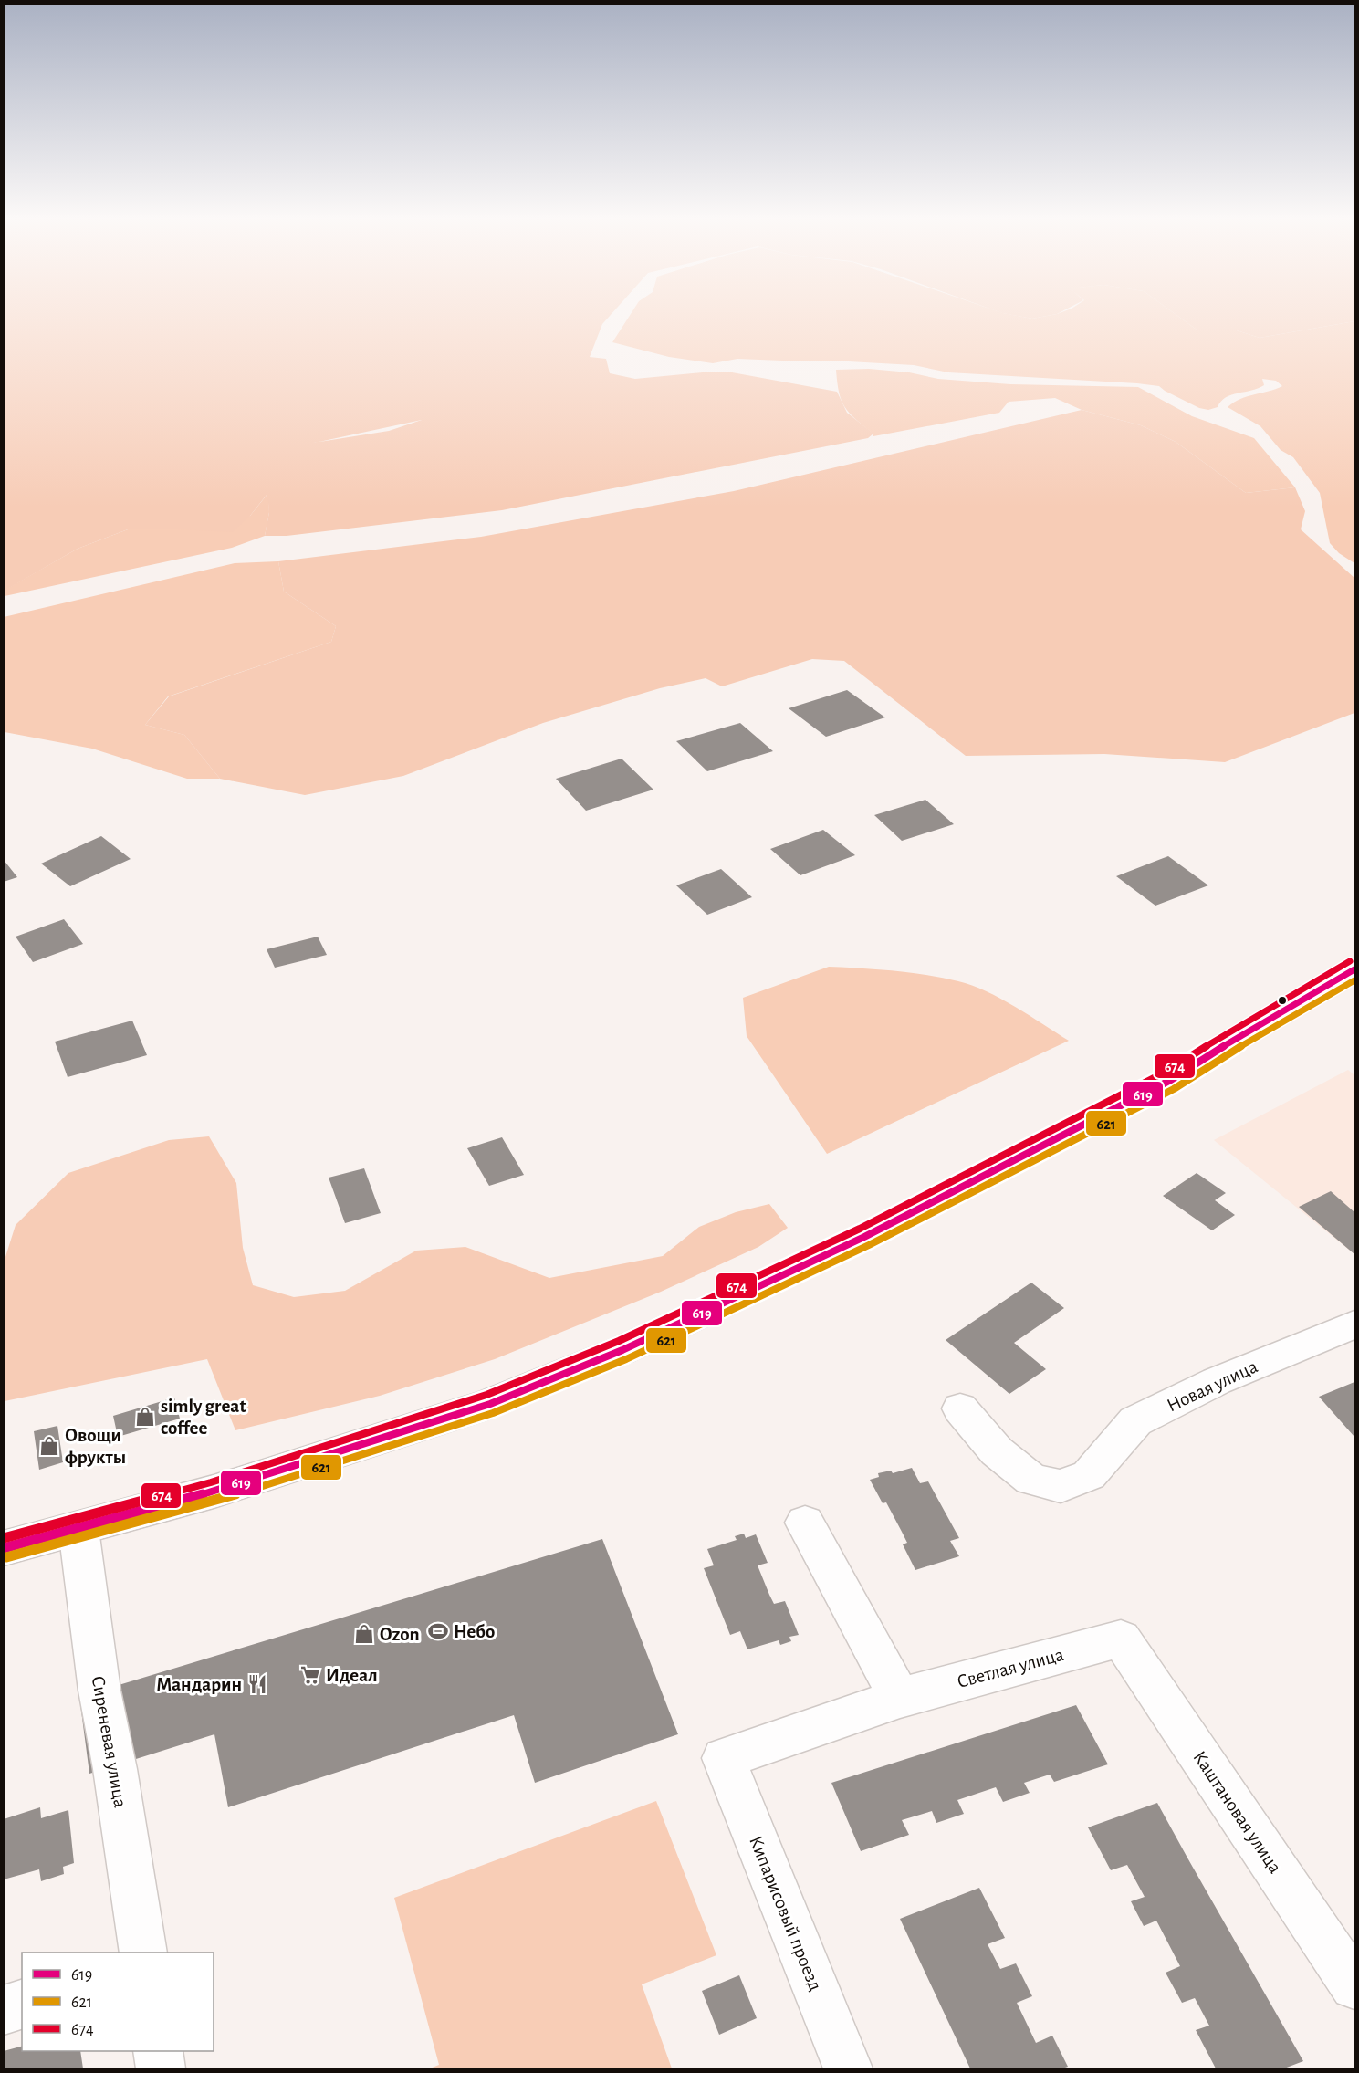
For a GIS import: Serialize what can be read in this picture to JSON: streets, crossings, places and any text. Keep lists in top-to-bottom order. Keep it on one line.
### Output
{"streets":{"street":["Новая улица","Светлая улица","Сиреневая улица","Каштановая улица","Кипарисовый проезд"]},"crossings":[["Светлая улица","Каштановая улица"],["Светлая улица","Кипарисовый проезд"]],"places":{"shop":["simly great coffee","Овощи фрукты","Ozon"],"sports":["Небо"],"supermarket":["Идеал"],"restaurant":["Мандарин"]},"lines":["transit line 674","transit line 619","transit line 621"],"legend":["619","621","674"]}
